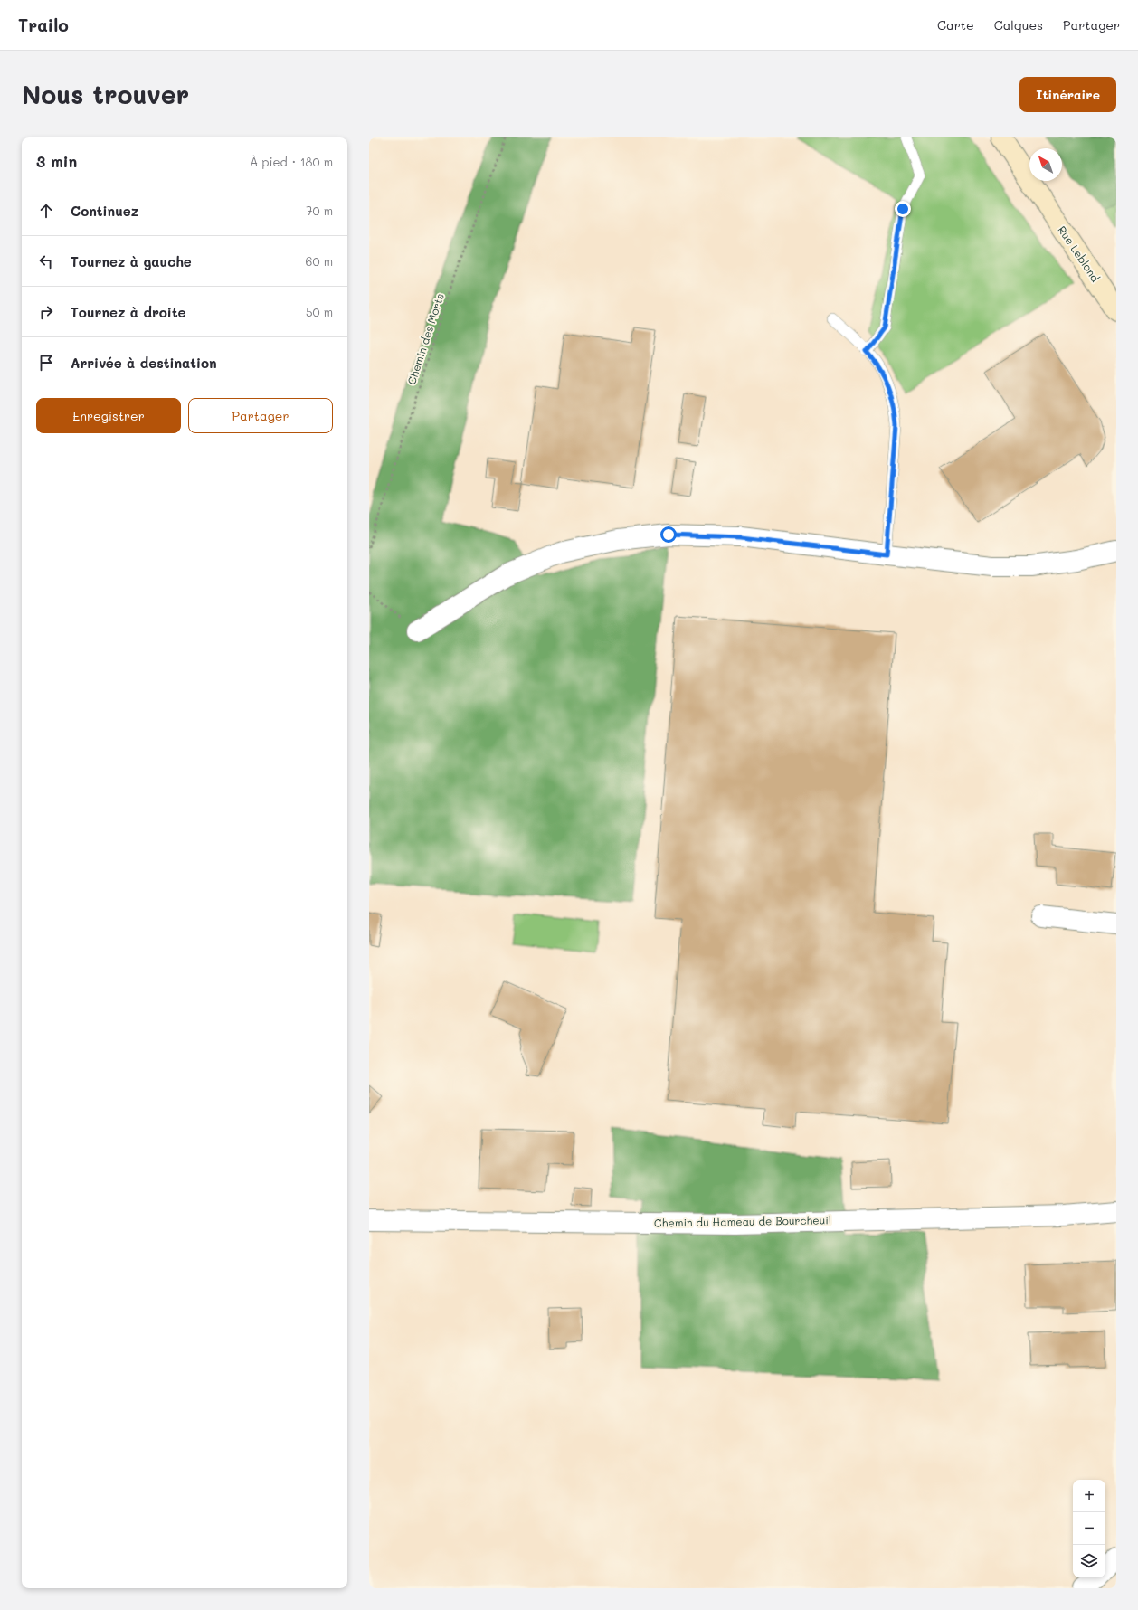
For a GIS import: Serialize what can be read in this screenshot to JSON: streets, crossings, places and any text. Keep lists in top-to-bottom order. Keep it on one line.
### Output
{"streets":{"main road":["Rue Leblond"],"street":["Chemin du Hameau de Bourcheuil"],"path":["Chemin des Morts"]},"north":"top left","page":{"header":"Trailo","nav":["Carte","Calques","Partager"],"buttons":["Itinéraire",["Enregistrer","Partager"]],"title":"Nous trouver","heading":["3 min","À pied · 180 m"],"list":[["Continuez","70 m"],["Tournez à gauche","60 m"],["Tournez à droite","50 m"],"Arrivée à destination"],"map_buttons":["+","−"]}}
